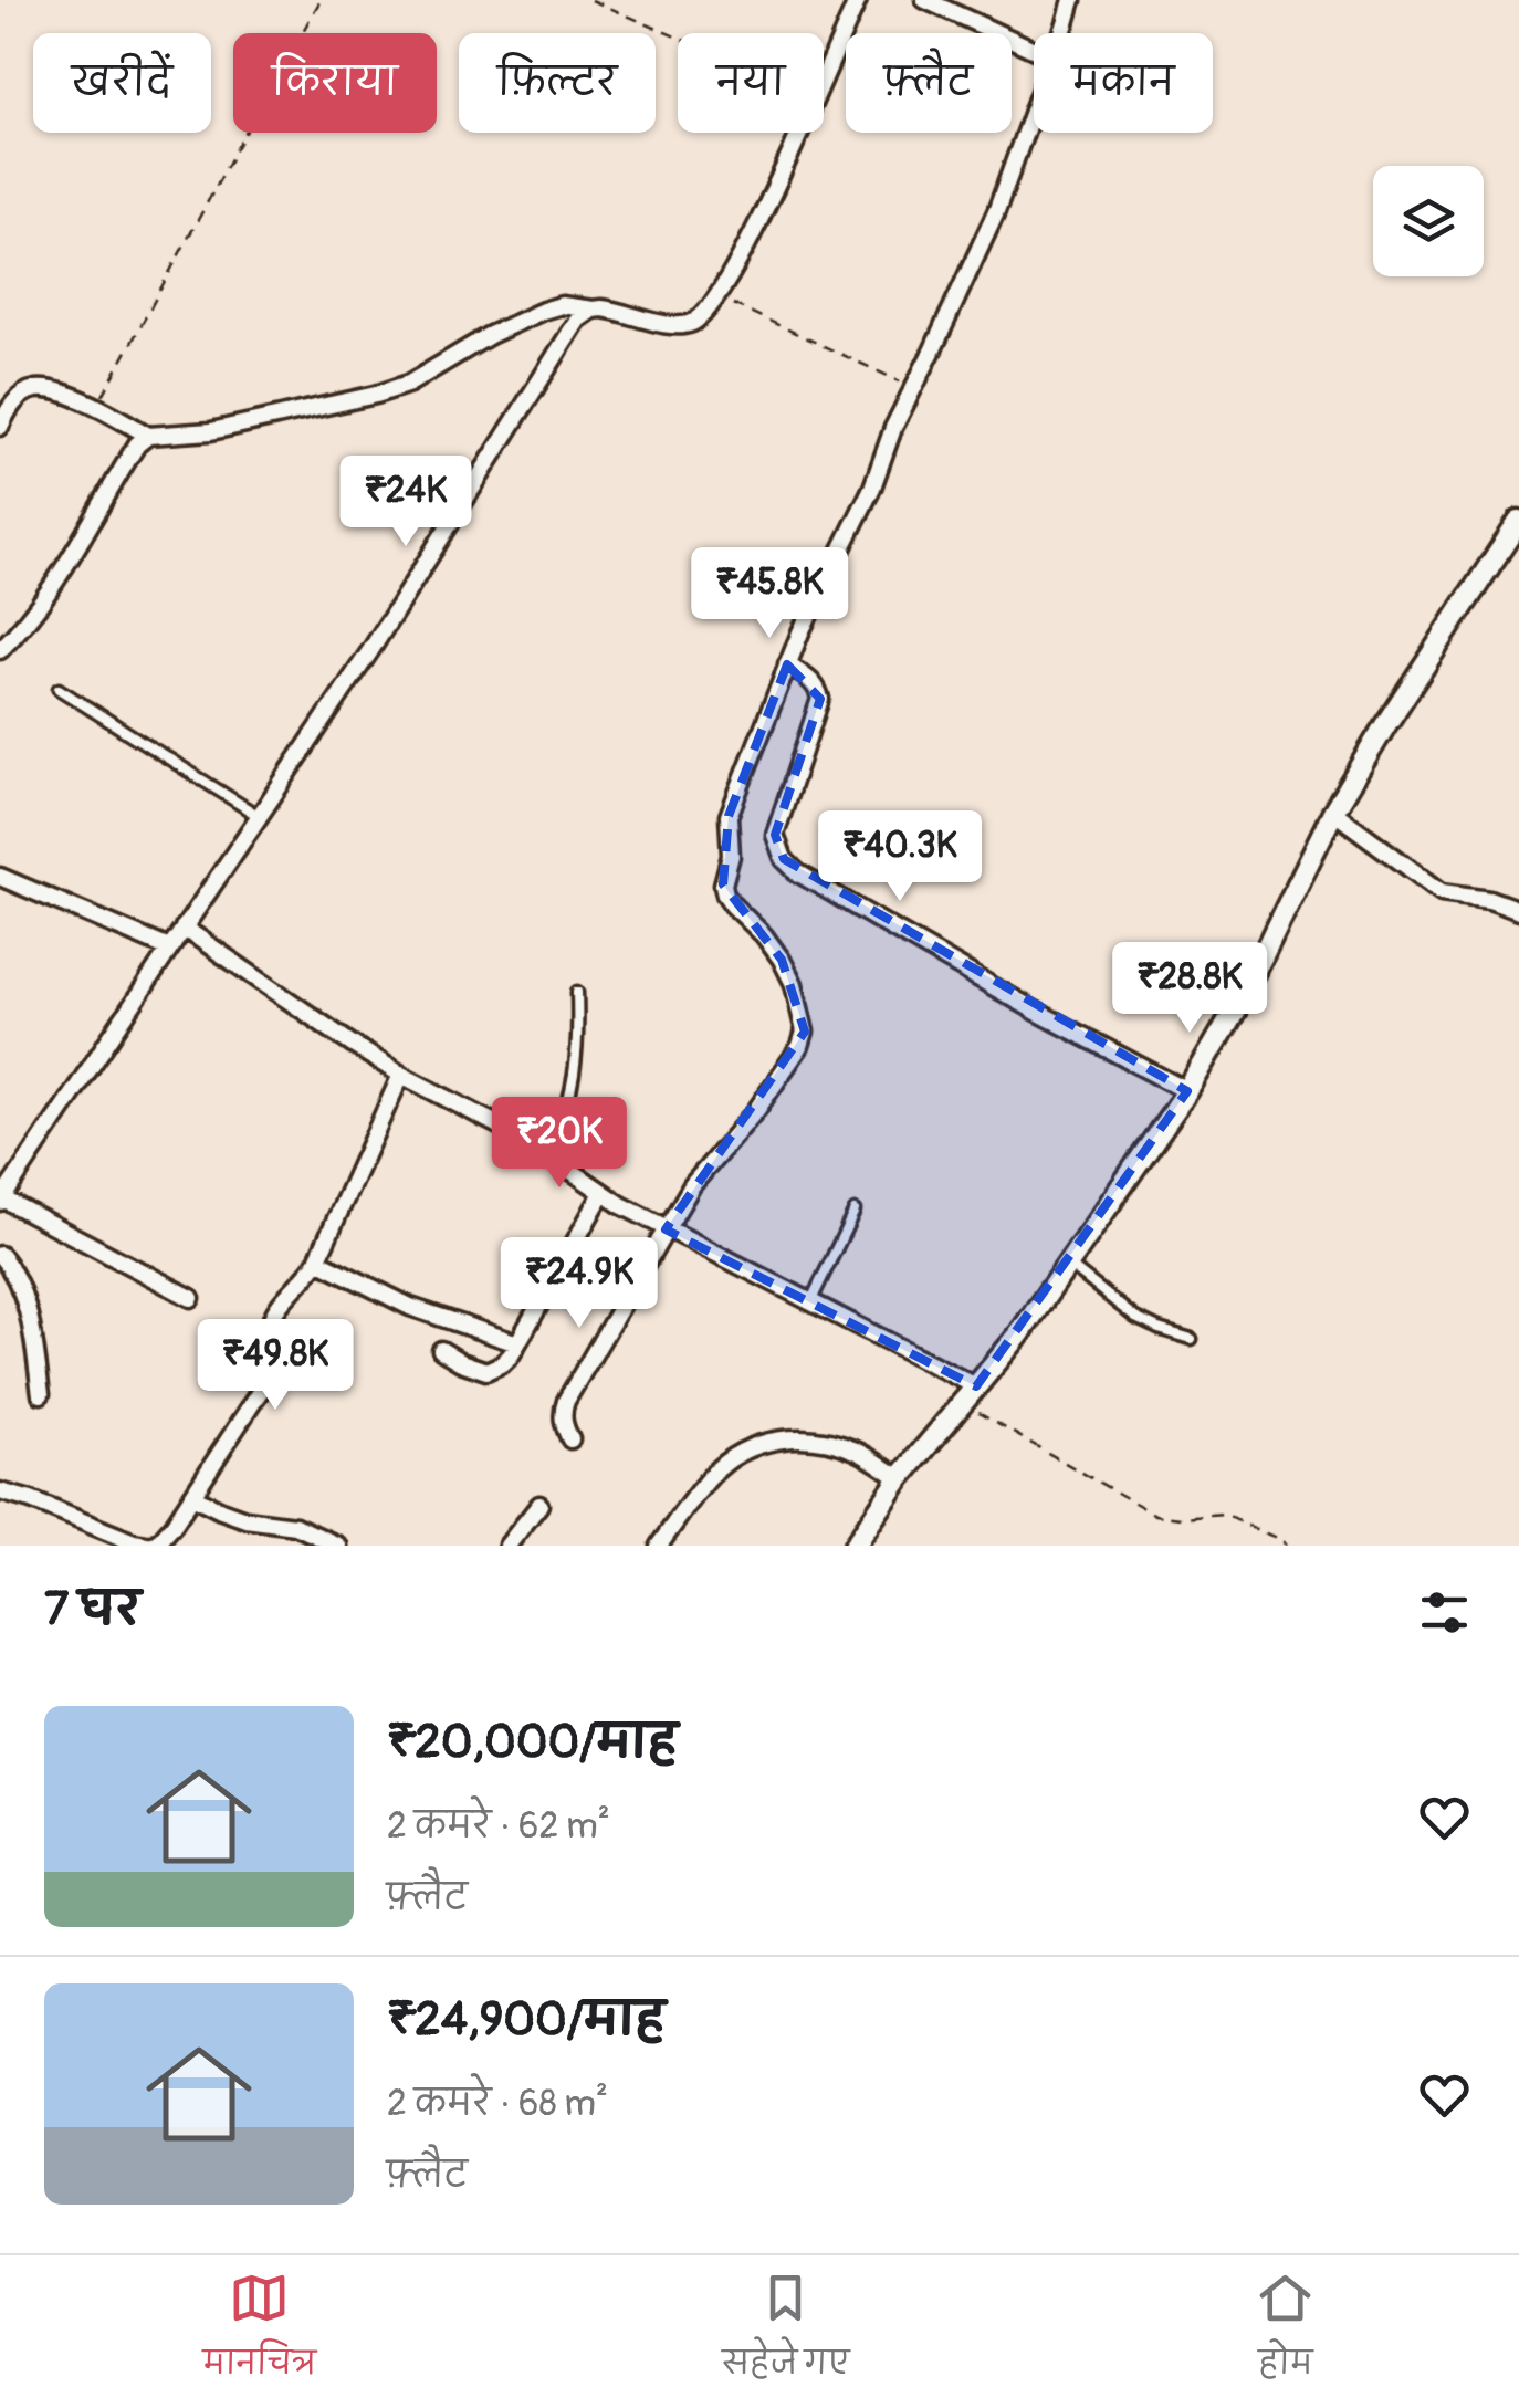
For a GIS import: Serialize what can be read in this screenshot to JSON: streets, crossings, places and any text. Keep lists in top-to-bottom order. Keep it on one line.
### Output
{"page":{"chip":["खरीदें","किराया","फ़िल्टर","नया","फ़्लैट","मकान"],"price":["₹24K","₹45.8K","₹40.3K","₹28.8K","₹20K","₹24.9K","₹49.8K"],"heading":"7 घर","list":[{"name":"₹20,000/माह","note":"2 कमरे · 62 m² · फ़्लैट"},{"name":"₹24,900/माह","note":"2 कमरे · 68 m² · फ़्लैट"}],"tabs":["मानचित्र","सहेजे गए","होम"]}}
